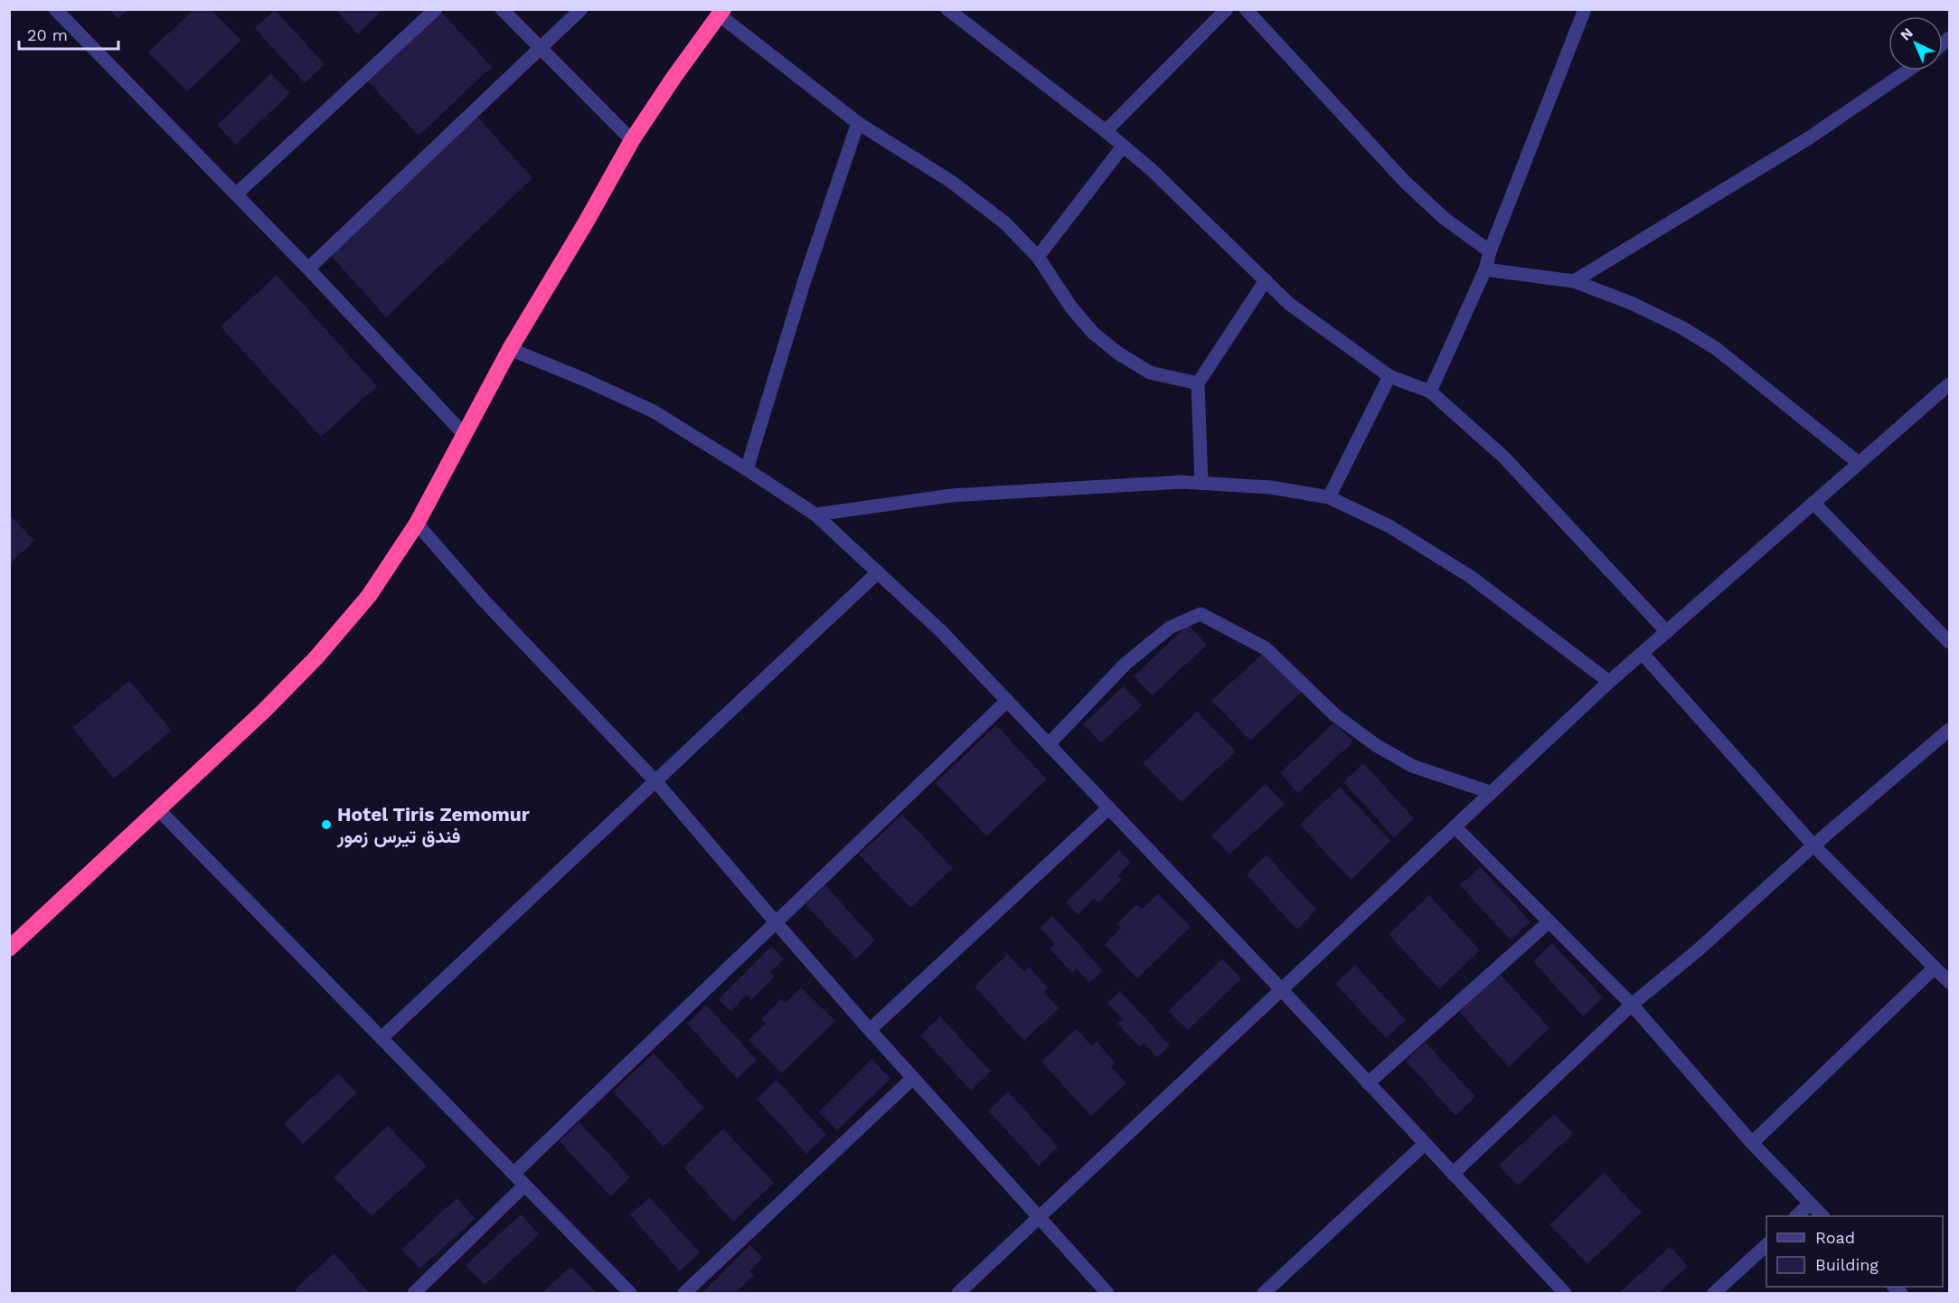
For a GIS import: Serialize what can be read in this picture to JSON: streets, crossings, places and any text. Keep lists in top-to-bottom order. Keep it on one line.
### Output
{"places":["Hotel Tiris Zemomur فندق تيرس زمور"],"legend":["Road","Building"],"scale_bar":"20 m","north":"top left"}
